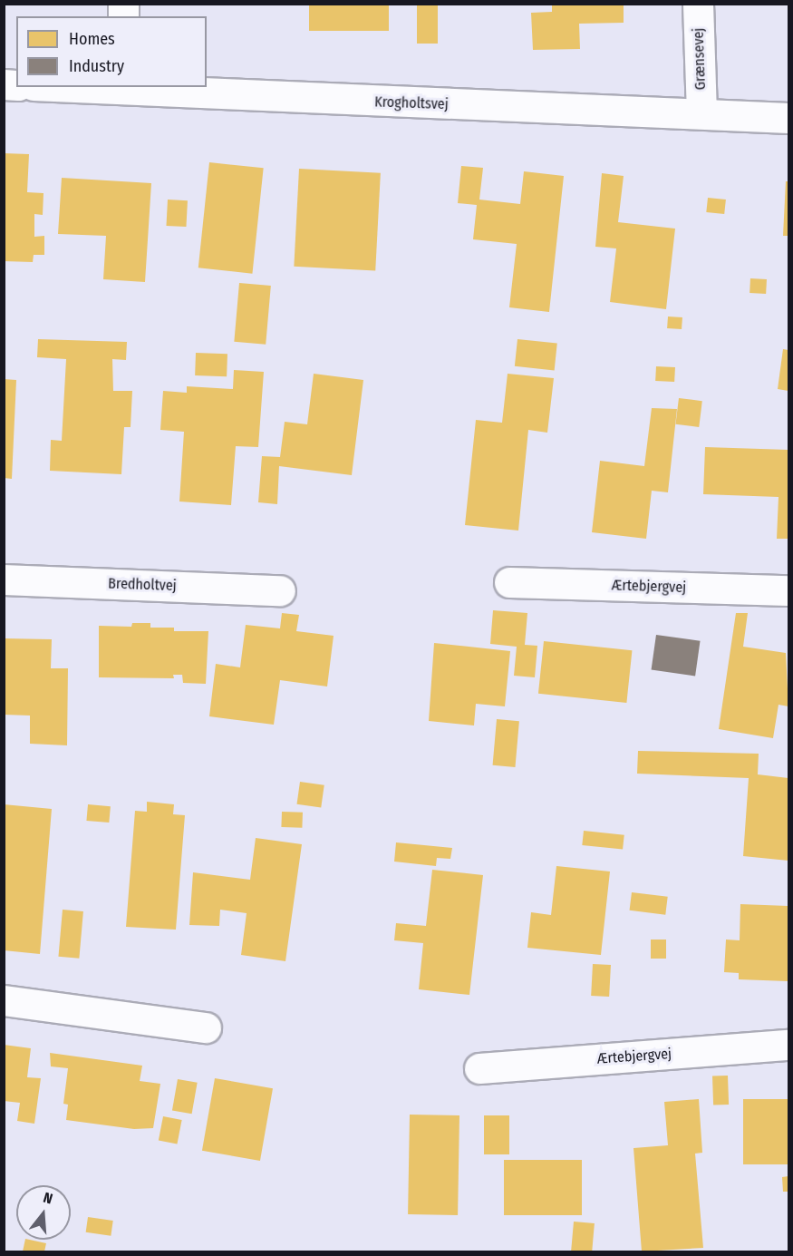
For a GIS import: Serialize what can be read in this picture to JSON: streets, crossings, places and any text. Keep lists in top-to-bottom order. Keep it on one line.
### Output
{"streets":{"street":["Grænsevej","Krogholtsvej","Bredholtvej","Ærtebjergvej"]},"crossings":[["Grænsevej","Krogholtsvej"]],"legend":["Homes","Industry"],"north":"top"}
